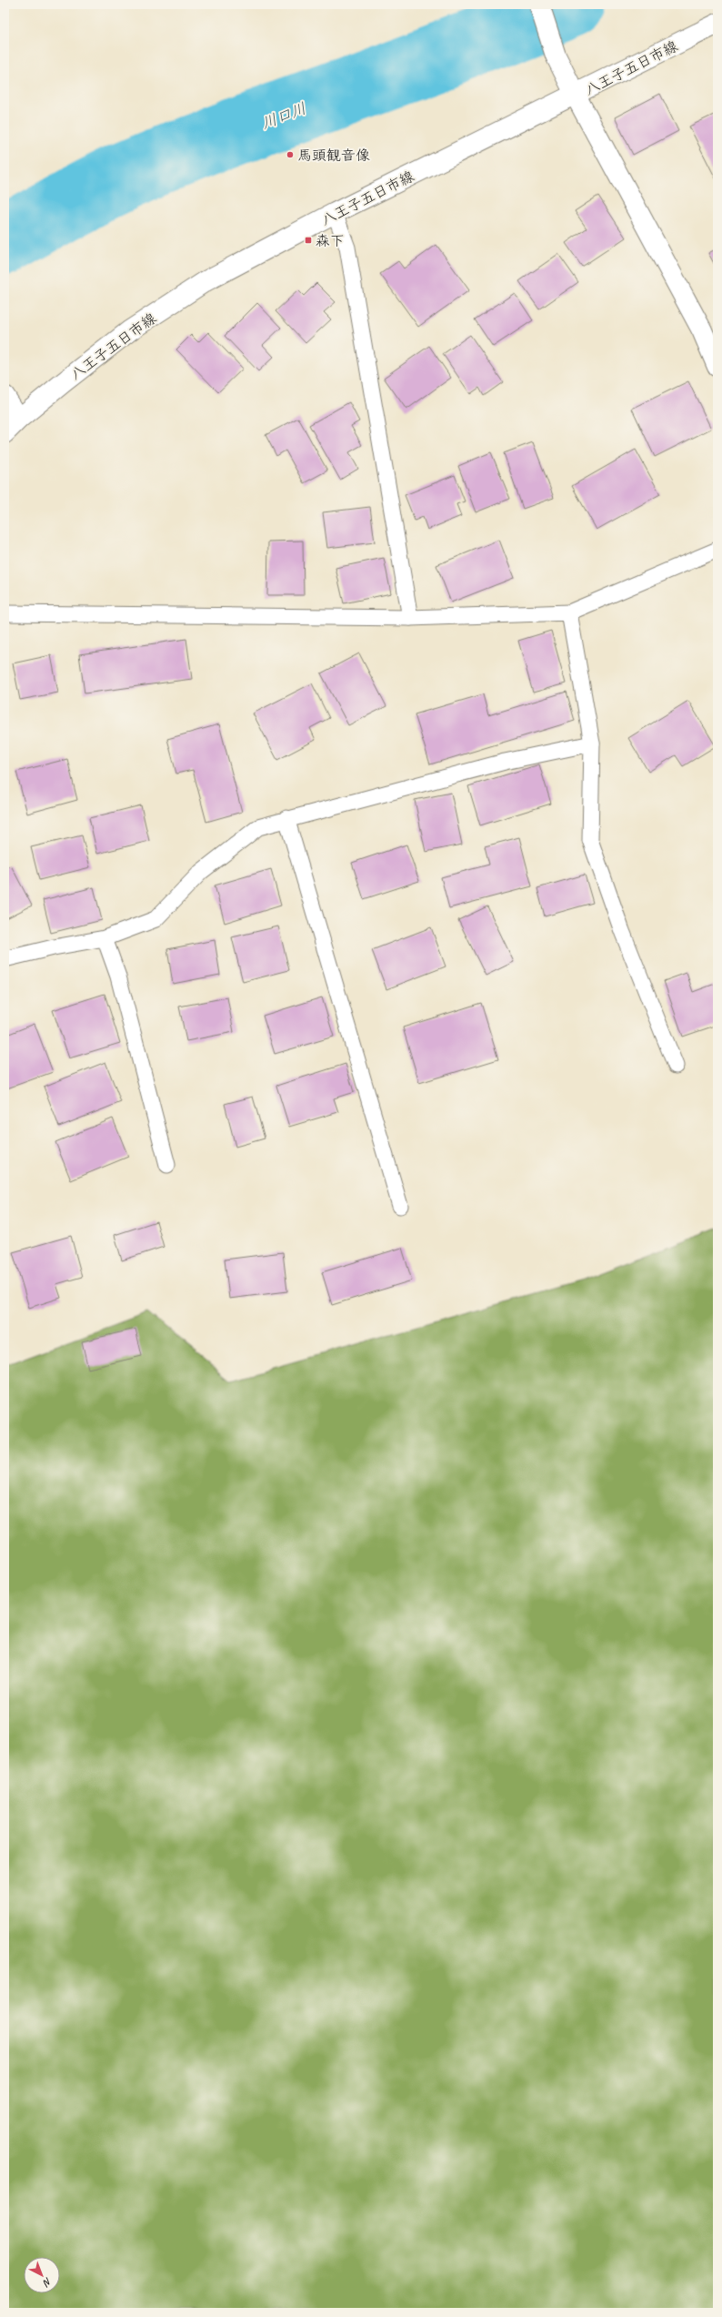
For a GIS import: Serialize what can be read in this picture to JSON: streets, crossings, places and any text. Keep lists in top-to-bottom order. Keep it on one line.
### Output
{"streets":{"main road":["八王子五日市線"]},"water":["川口川"],"places":{"other":["馬頭観音像"],"transit":["森下"]},"north":"bottom right"}
